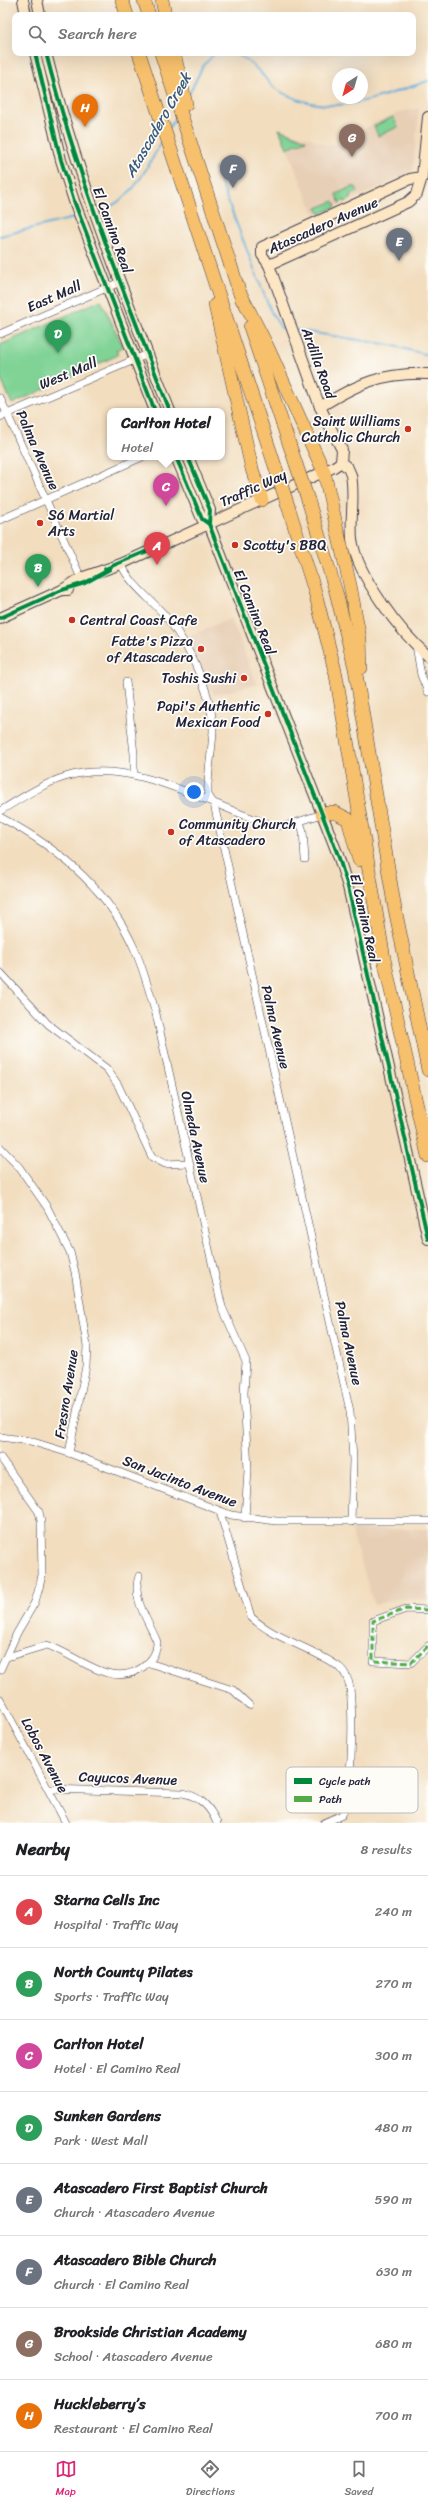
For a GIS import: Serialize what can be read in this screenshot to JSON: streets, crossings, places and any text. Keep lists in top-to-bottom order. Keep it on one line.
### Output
{"streets":{"highway":["El Camino Real"],"main road":["Atascadero Avenue","Ardilla Road","Traffic Way"],"street":["East Mall","West Mall","Palma Avenue","Olmeda Avenue","Fresno Avenue","San Jacinto Avenue","Lobos Avenue","Cayucos Avenue"]},"crossings":[["Atascadero Avenue","Ardilla Road"],["El Camino Real","East Mall"],["El Camino Real","West Mall"],["El Camino Real","Traffic Way"],["Ardilla Road","Traffic Way"],["West Mall","Palma Avenue"],["Palma Avenue","Traffic Way"],["Palma Avenue","San Jacinto Avenue"],["Olmeda Avenue","San Jacinto Avenue"],["Fresno Avenue","San Jacinto Avenue"],["Lobos Avenue","Cayucos Avenue"]],"water":["Atascadero Creek"],"places":["Saint Williams Catholic Church","S6 Martial Arts","Scotty's BBQ","Central Coast Cafe","Fatte's Pizza of Atascadero","Toshis Sushi","Papi's Authentic Mexican Food","Community Church of Atascadero"],"legend":["Cycle path","Path"],"north":"bottom left","page":{"search":"Search here","pins":["H","G","F","E","D","C","A","B"],"popup":["Carlton Hotel","Hotel"],"heading":["Nearby","8 results"],"list":[{"mark":"A","name":"Starna Cells Inc","note":"Hospital · Traffic Way","value":"240 m"},{"mark":"B","name":"North County Pilates","note":"Sports · Traffic Way","value":"270 m"},{"mark":"C","name":"Carlton Hotel","note":"Hotel · El Camino Real","value":"300 m"},{"mark":"D","name":"Sunken Gardens","note":"Park · West Mall","value":"480 m"},{"mark":"E","name":"Atascadero First Baptist Church","note":"Church · Atascadero Avenue","value":"590 m"},{"mark":"F","name":"Atascadero Bible Church","note":"Church · El Camino Real","value":"630 m"},{"mark":"G","name":"Brookside Christian Academy","note":"School · Atascadero Avenue","value":"680 m"},{"mark":"H","name":"Huckleberry’s","note":"Restaurant · El Camino Real","value":"700 m"}],"nav":["Map","Directions","Saved"]}}
